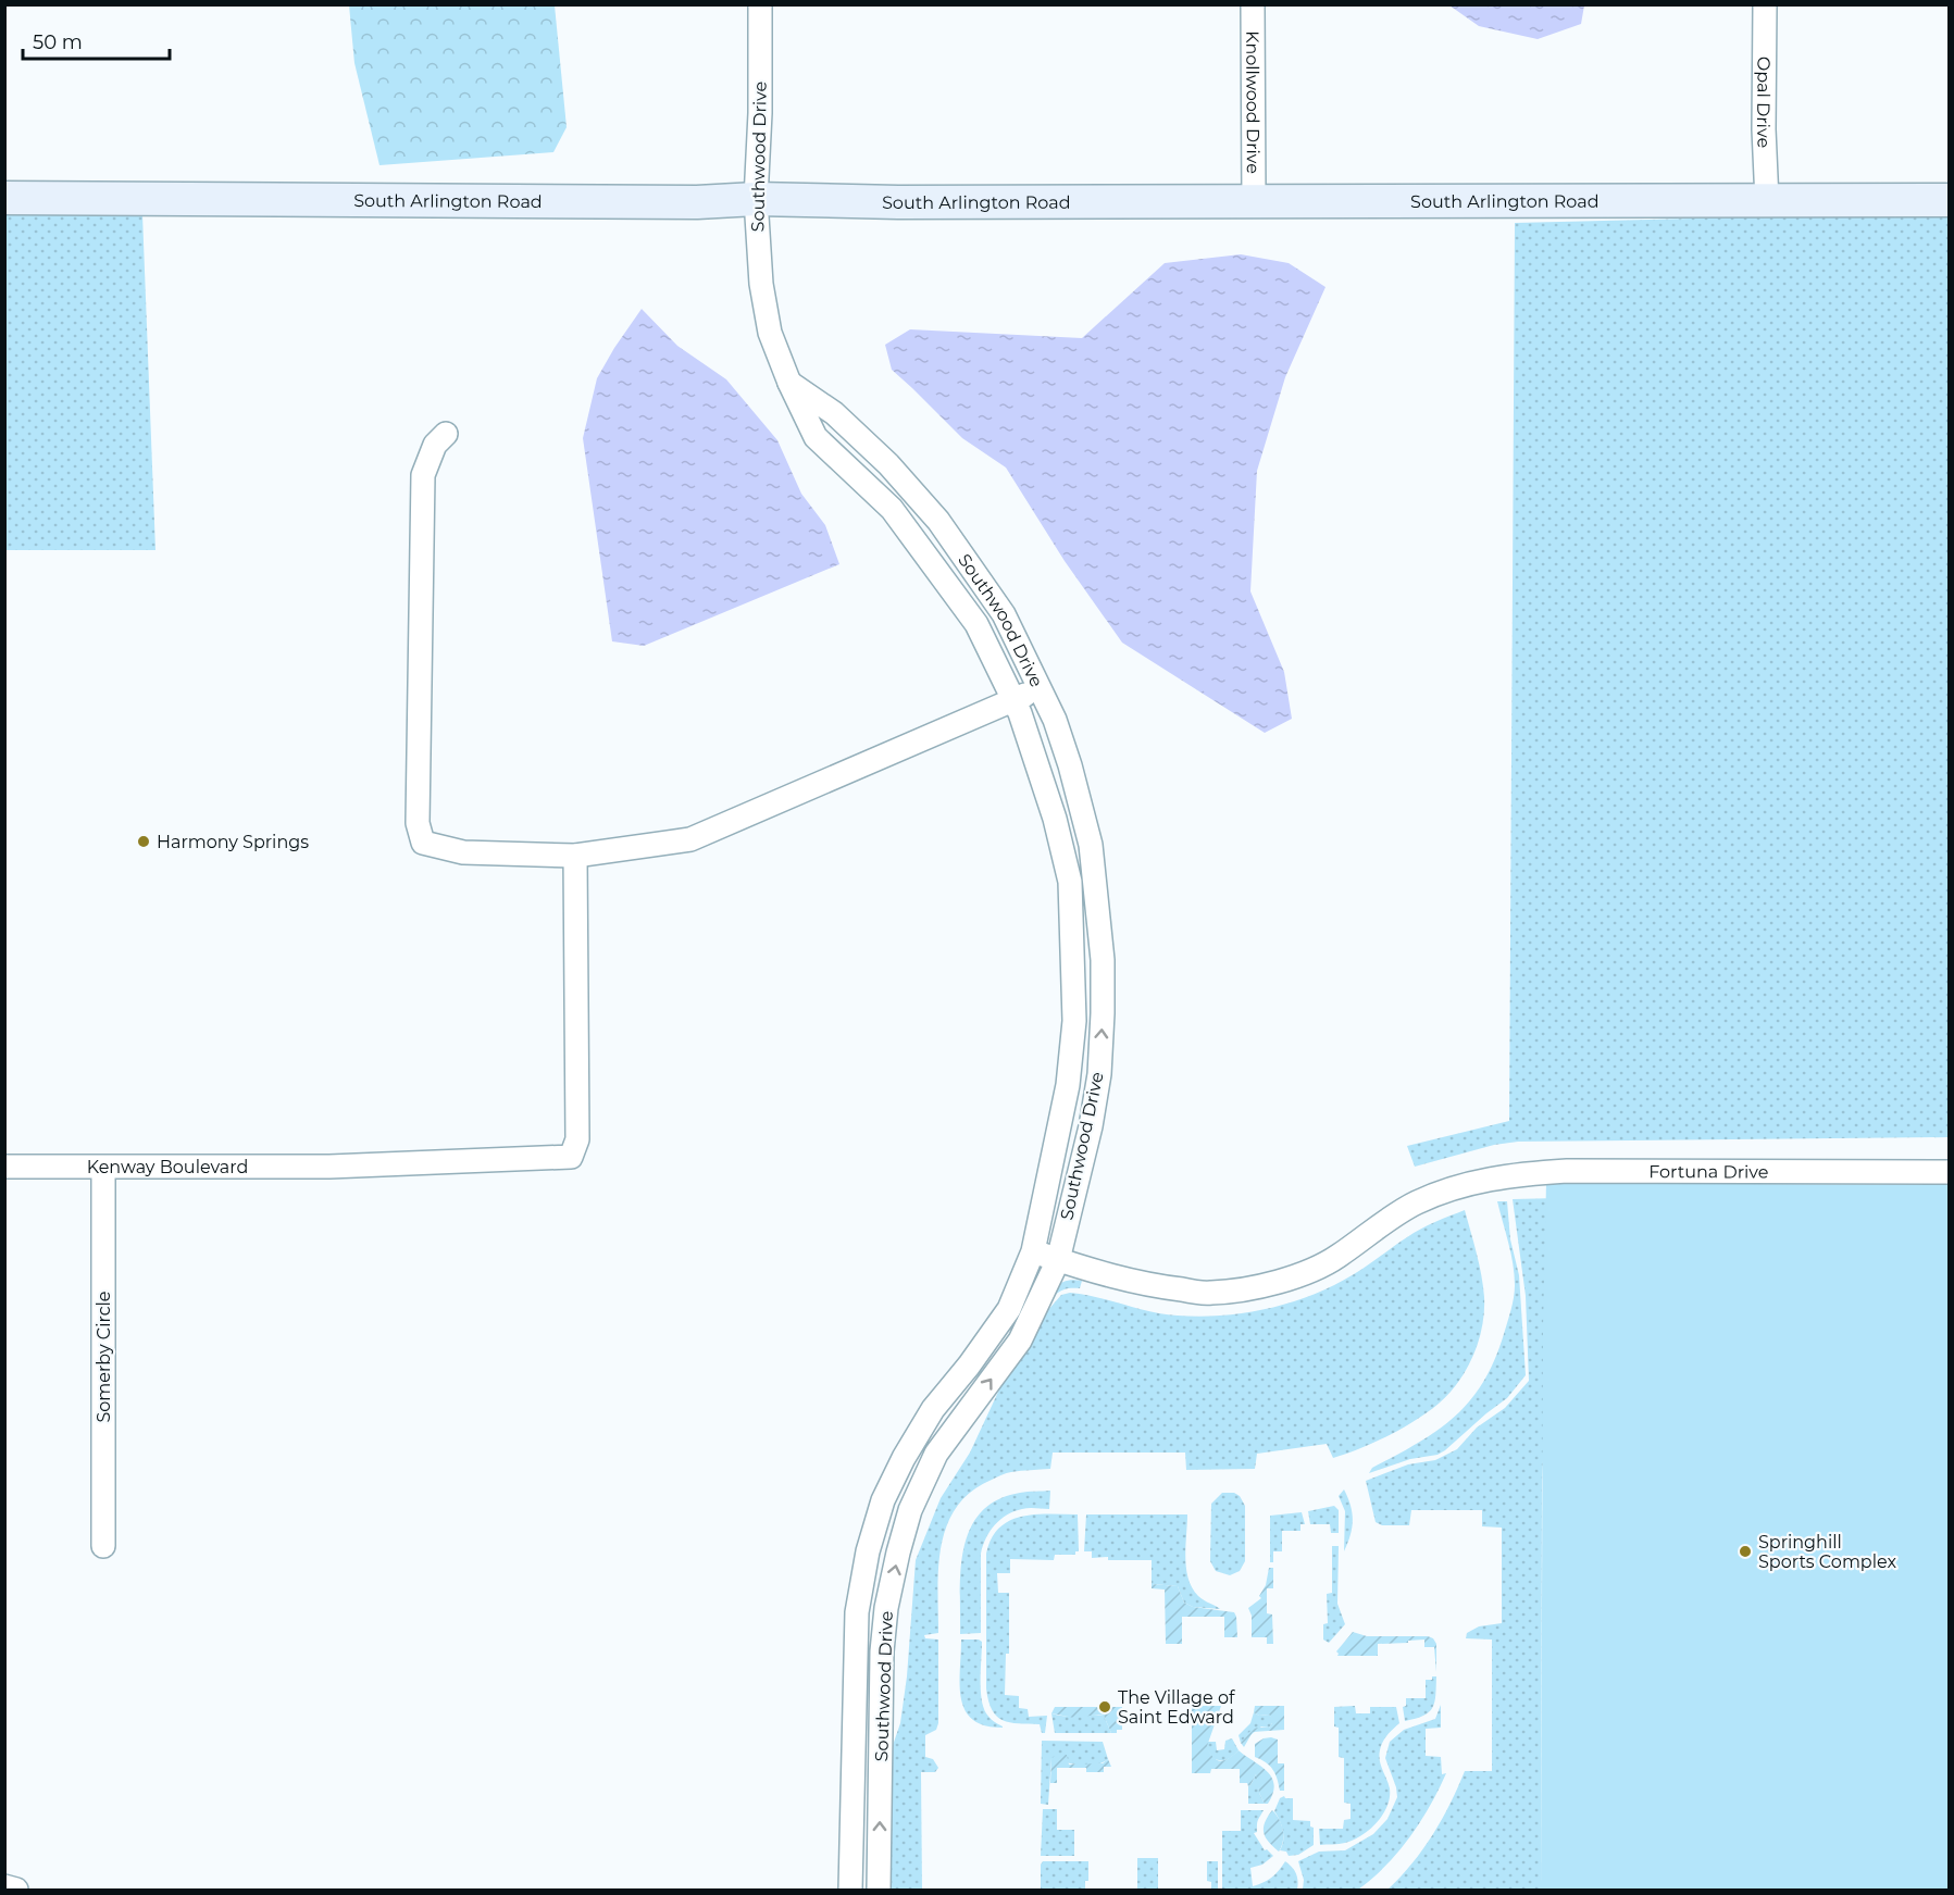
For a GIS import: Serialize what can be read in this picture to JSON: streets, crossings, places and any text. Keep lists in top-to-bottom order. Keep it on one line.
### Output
{"streets":{"main road":["South Arlington Road"],"street":["Knollwood Drive","Opal Drive","Southwood Drive","Kenway Boulevard","Fortuna Drive","Somerby Circle"]},"crossings":[["Knollwood Drive","South Arlington Road"],["Opal Drive","South Arlington Road"],["Southwood Drive","South Arlington Road"],["Southwood Drive","Fortuna Drive"],["Kenway Boulevard","Somerby Circle"]],"places":["Harmony Springs","Springhill Sports Complex","The Village of Saint Edward"],"scale_bar":"50 m"}
